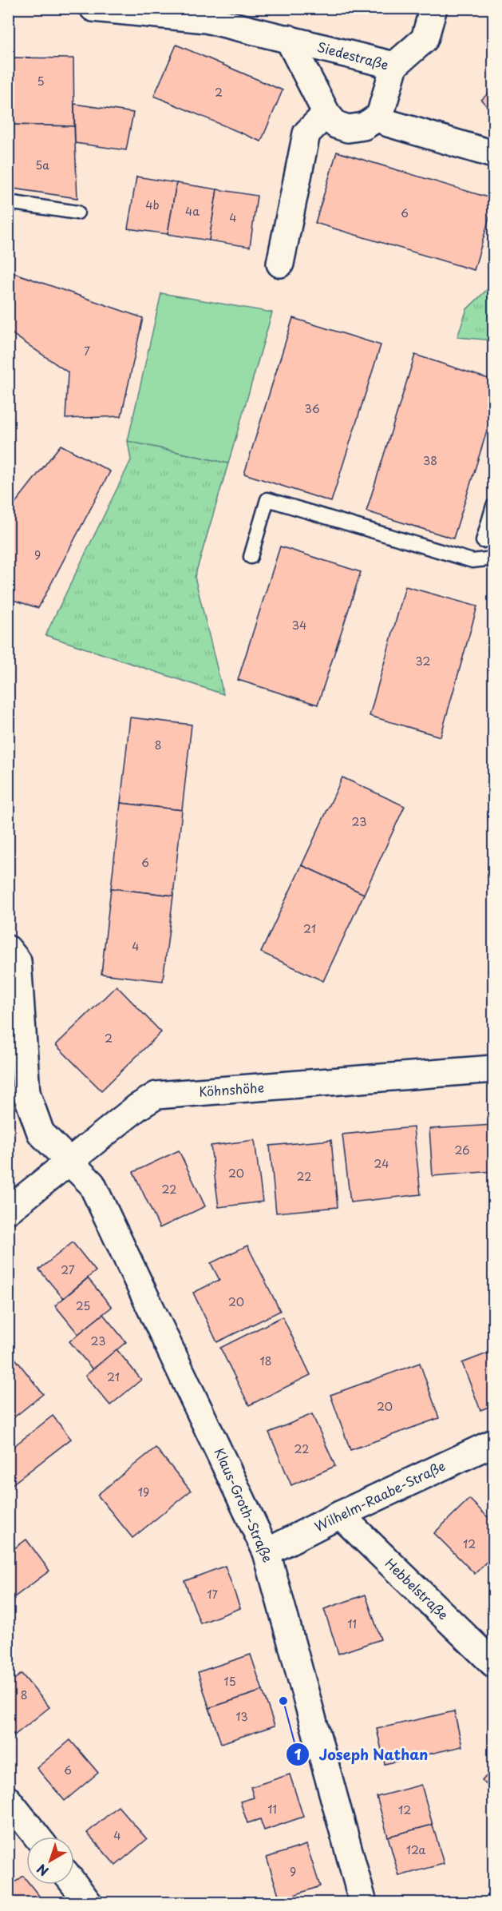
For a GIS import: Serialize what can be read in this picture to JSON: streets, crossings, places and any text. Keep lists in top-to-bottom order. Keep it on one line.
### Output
{"streets":{"street":["Siedestraße","Köhnshöhe","Wilhelm-Raabe-Straße","Klaus-Groth-Straße","Hebbelstraße"]},"crossings":[["Köhnshöhe","Klaus-Groth-Straße"],["Wilhelm-Raabe-Straße","Klaus-Groth-Straße"],["Wilhelm-Raabe-Straße","Hebbelstraße"]],"places":["Joseph Nathan"],"house_numbers":["5","2","5a","4b","4a","6","4","7","36","38","9","34","32","8","23","6","21","4","2","26","24","20","22","22","27","20","25","23","18","21","20","22","19","12","17","11","15","8","13","6","11","12","4","12a","9"],"north":"bottom left"}
